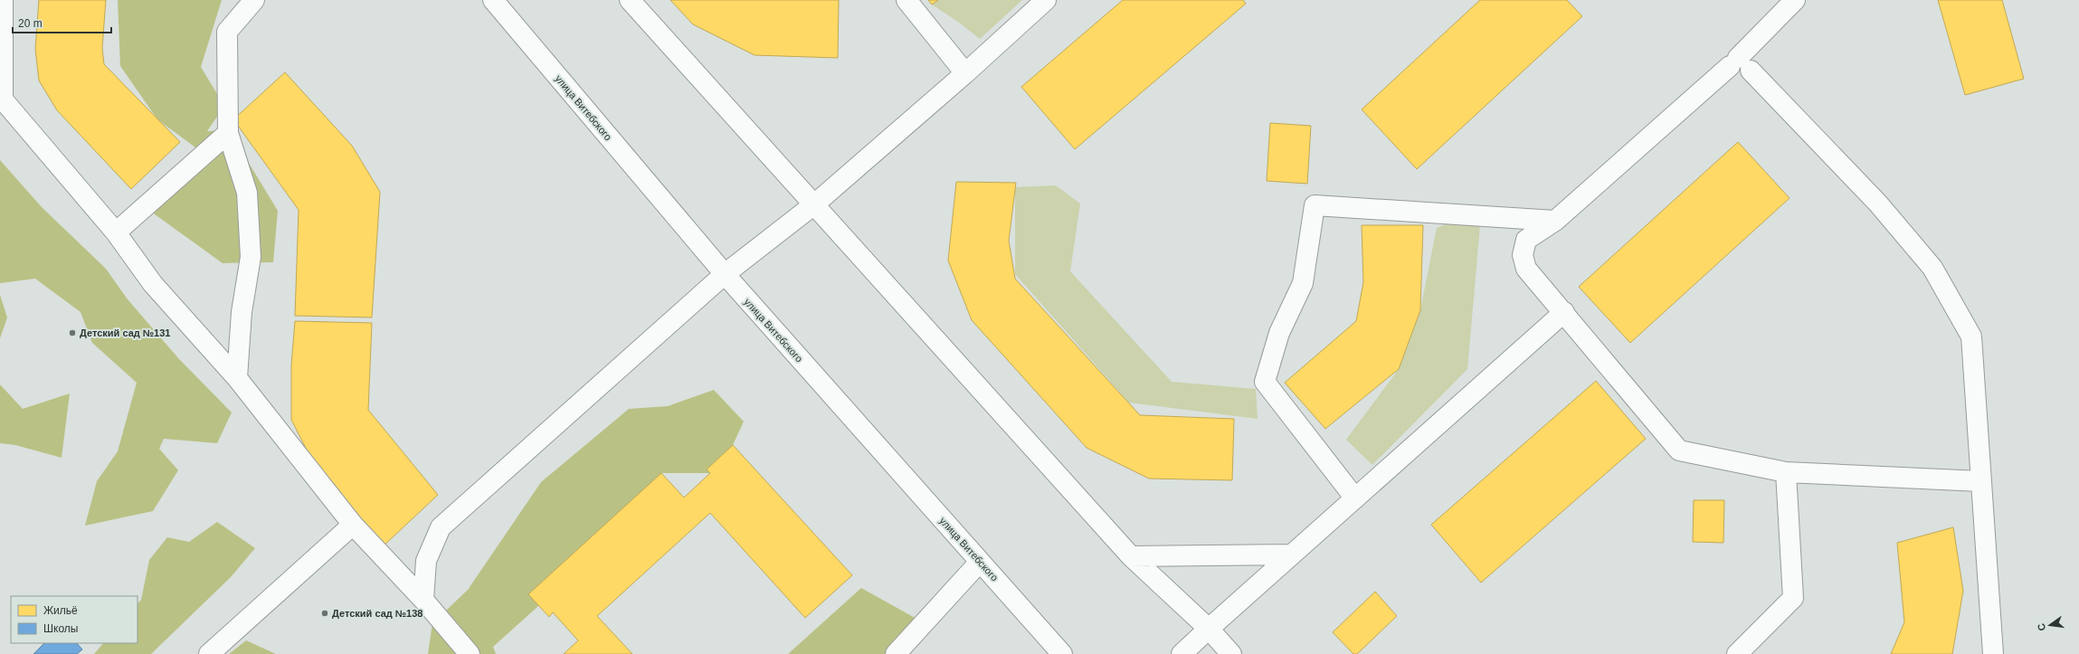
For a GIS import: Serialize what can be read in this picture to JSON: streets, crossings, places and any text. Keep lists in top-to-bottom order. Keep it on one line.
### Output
{"streets":{"street":["улица Витебского"]},"places":["Детский сад №131","Детский сад №138"],"legend":["Жильё","Школы"],"scale_bar":"20 m","north":"left"}
